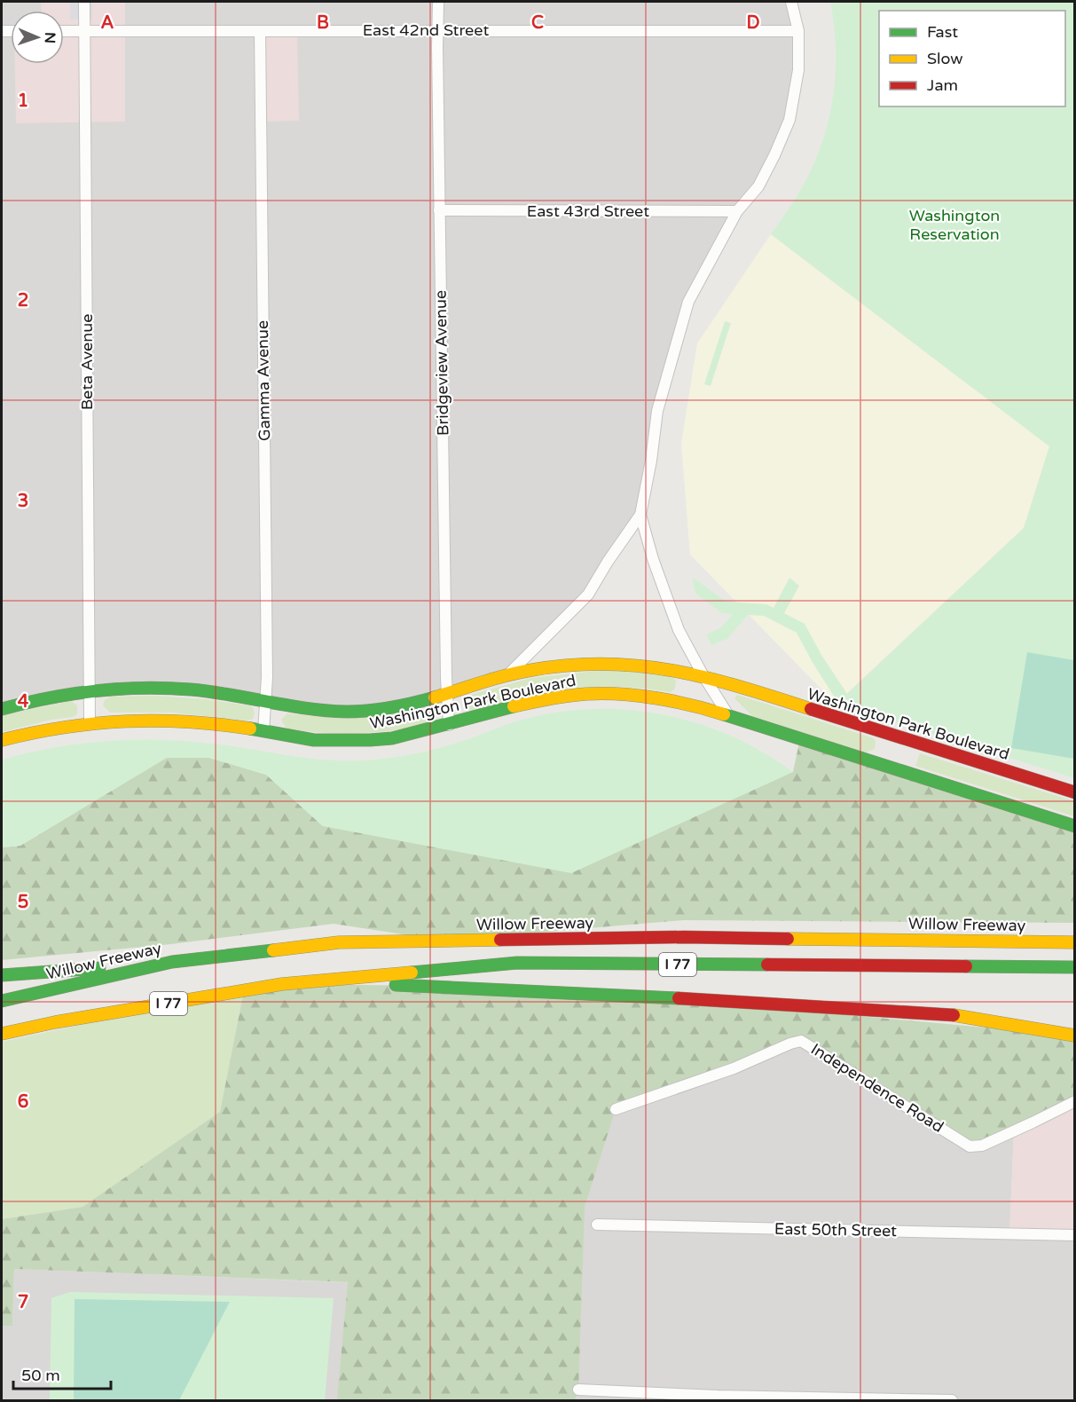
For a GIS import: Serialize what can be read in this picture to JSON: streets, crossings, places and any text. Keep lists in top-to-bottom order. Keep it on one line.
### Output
{"streets":{"main road":["Washington Park Boulevard","Willow Freeway","I 77"],"street":["East 42nd Street","East 43rd Street","Beta Avenue","Bridgeview Avenue","Gamma Avenue","Independence Road","East 50th Street"]},"crossings":[["East 42nd Street","Beta Avenue"],["East 42nd Street","Bridgeview Avenue"],["East 42nd Street","Gamma Avenue"],["East 42nd Street","Washington Park Boulevard"],["East 43rd Street","Bridgeview Avenue"],["East 43rd Street","Washington Park Boulevard"],["Beta Avenue","Washington Park Boulevard"],["Bridgeview Avenue","Washington Park Boulevard"],["Gamma Avenue","Washington Park Boulevard"]],"parks":["Washington Reservation"],"legend":["Fast","Slow","Jam"],"scale_bar":"50 m","north":"right","grid":{"columns":["A","B","C","D"],"rows":["1","2","3","4","5","6","7"]}}
